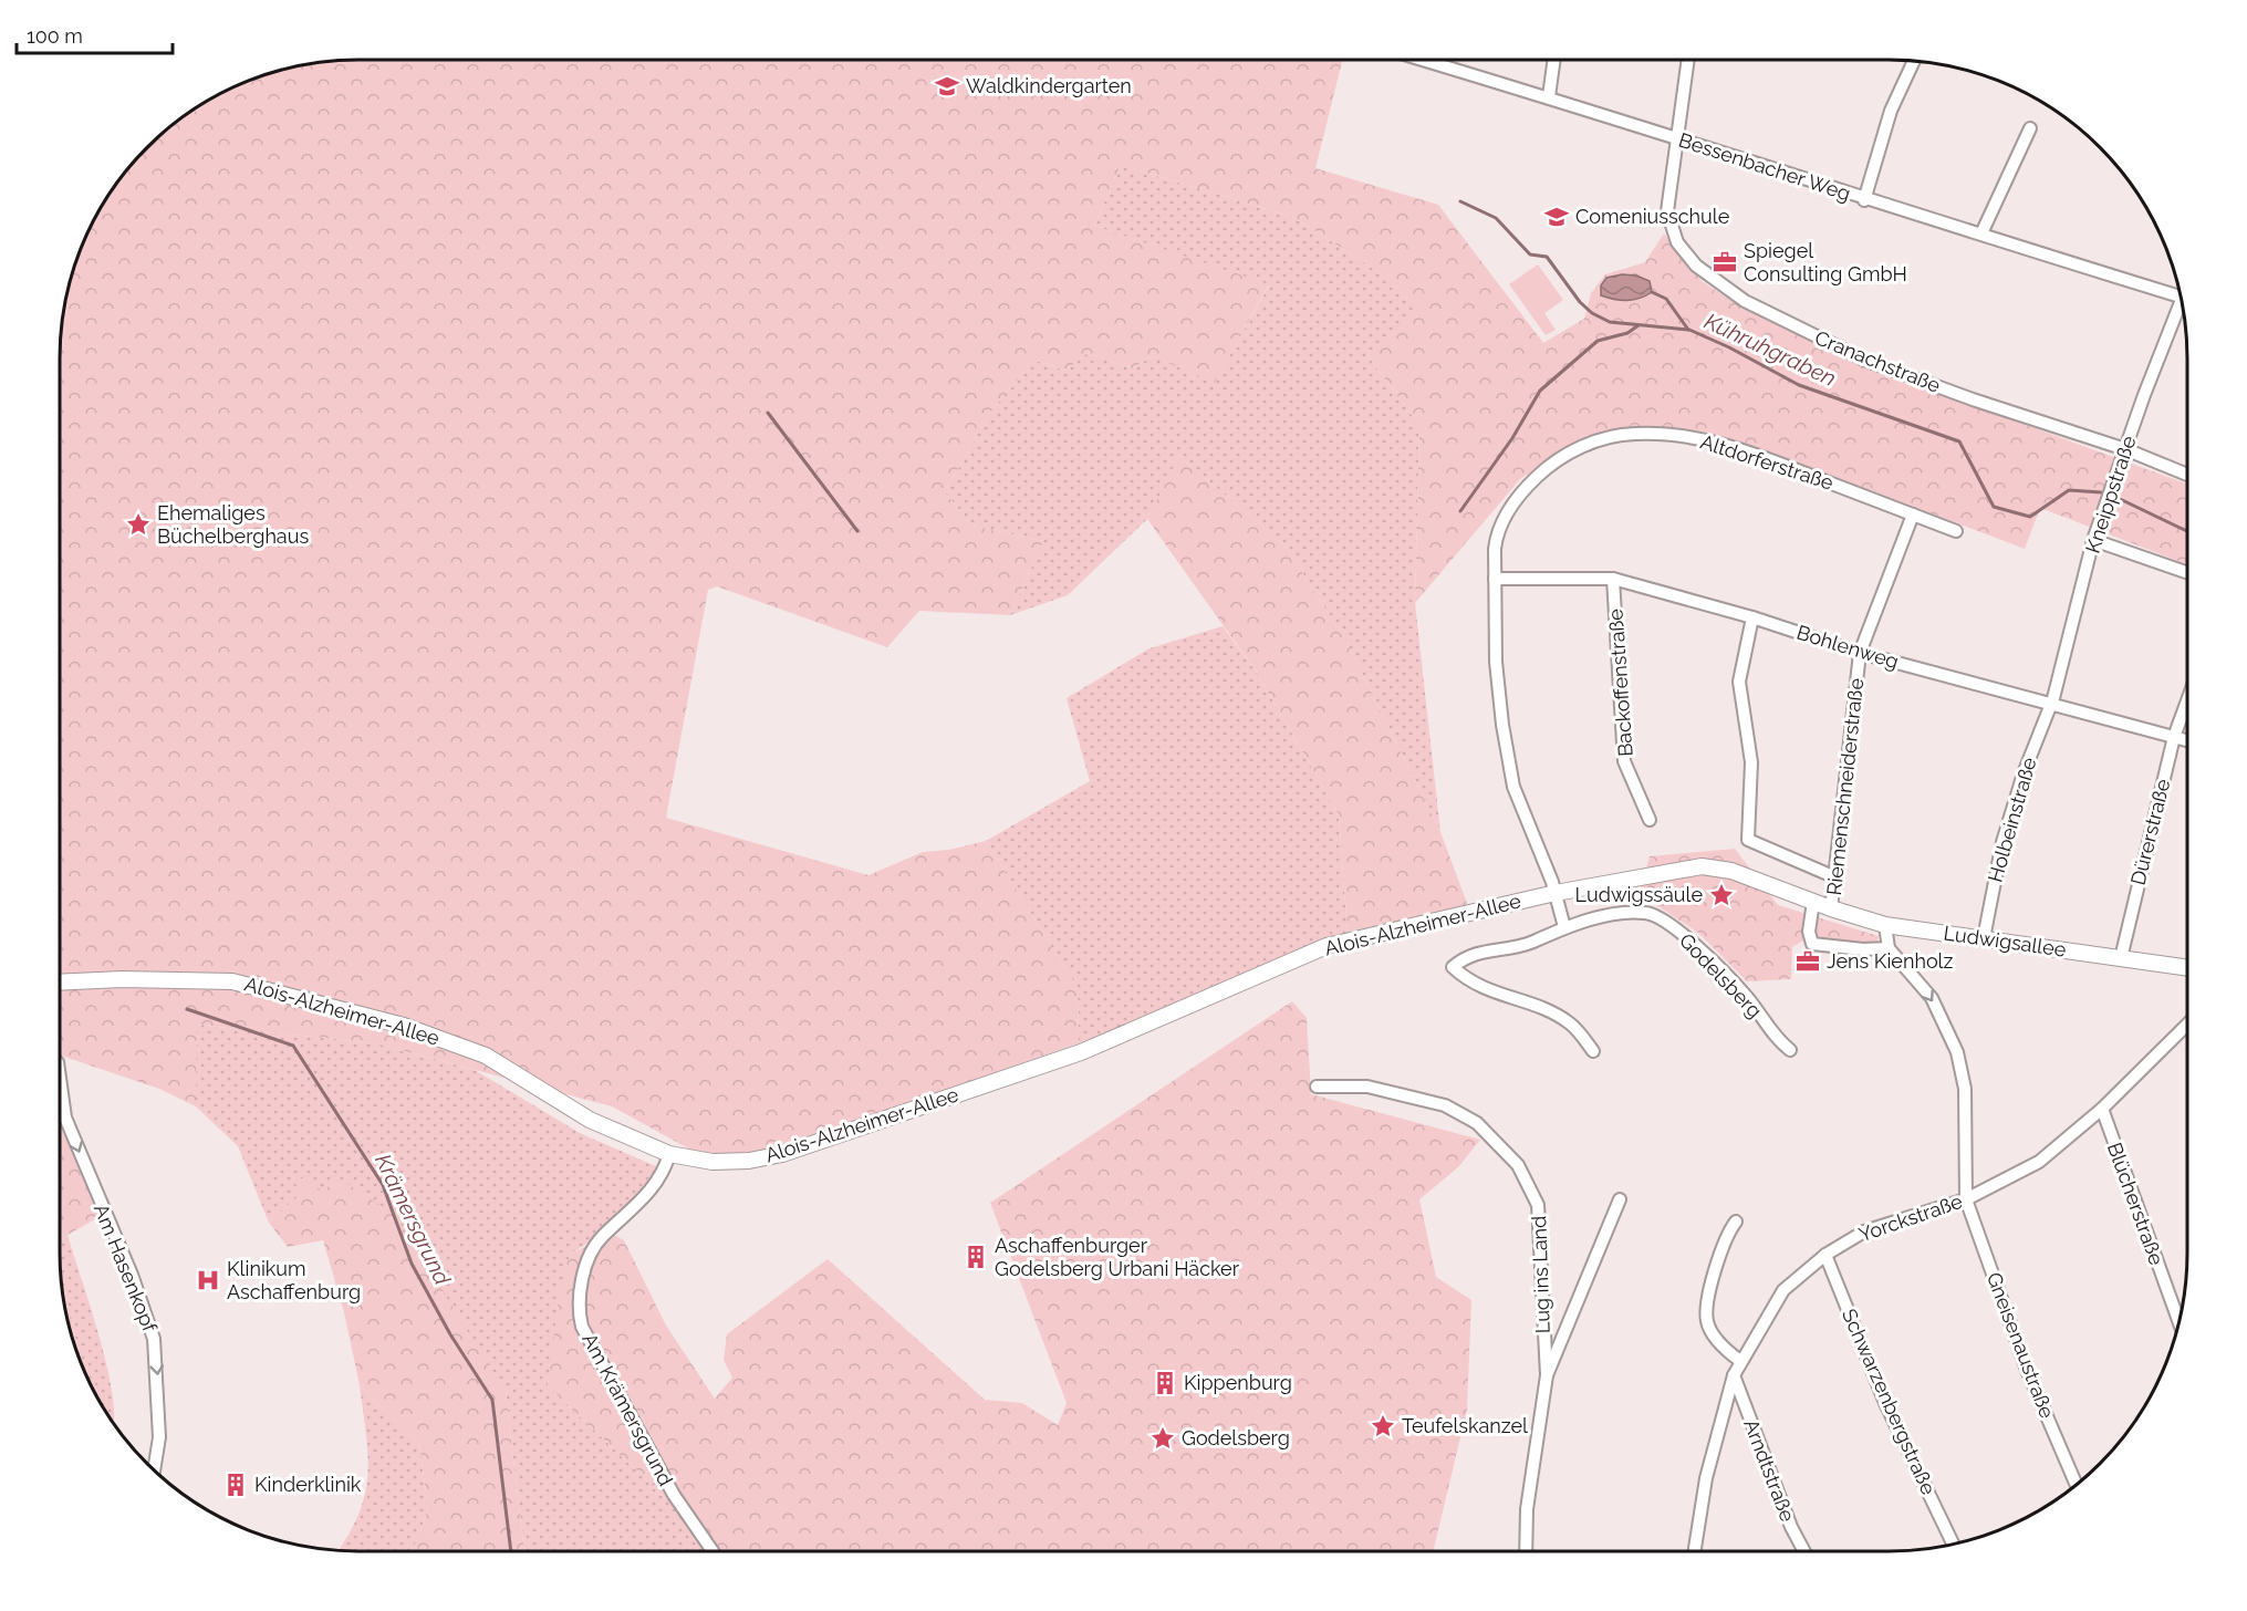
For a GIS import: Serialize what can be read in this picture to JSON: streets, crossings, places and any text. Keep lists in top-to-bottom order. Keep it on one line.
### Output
{"streets":{"street":["Bessenbacher Weg","Cranachstraße","Altdorferstraße","Kneippstraße","Bohlenweg","Backoffenstraße","Riemenschneiderstraße","Holbeinstraße","Dürerstraße","Alois-Alzheimer-Allee","Ludwigsallee","Godelsberg","Blücherstraße","Yorckstraße","Am Hasenkopf","Lug ins Land","Gneisenaustraße","Schwarzenbergstraße","Am Krämersgrund","Arndtstraße"]},"crossings":[["Bessenbacher Weg","Cranachstraße"],["Cranachstraße","Kneippstraße"],["Altdorferstraße","Bohlenweg"],["Altdorferstraße","Riemenschneiderstraße"],["Altdorferstraße","Alois-Alzheimer-Allee"],["Altdorferstraße","Ludwigsallee"],["Kneippstraße","Bohlenweg"],["Kneippstraße","Holbeinstraße"],["Bohlenweg","Backoffenstraße"],["Bohlenweg","Riemenschneiderstraße"],["Bohlenweg","Holbeinstraße"],["Bohlenweg","Dürerstraße"],["Riemenschneiderstraße","Ludwigsallee"],["Holbeinstraße","Ludwigsallee"],["Dürerstraße","Ludwigsallee"],["Alois-Alzheimer-Allee","Ludwigsallee"],["Alois-Alzheimer-Allee","Am Krämersgrund"],["Blücherstraße","Yorckstraße"],["Yorckstraße","Gneisenaustraße"],["Yorckstraße","Schwarzenbergstraße"],["Yorckstraße","Arndtstraße"]],"one_way":["Am Hasenkopf","Gneisenaustraße"],"water":["Kühruhgraben","Krämersgrund"],"places":{"school or university":["Waldkindergarten","Comeniusschule"],"office":["Spiegel Consulting GmbH","Jens Kienholz"],"place":["Ehemaliges Büchelberghaus","Ludwigssäule","Teufelskanzel","Godelsberg"],"building":["Aschaffenburger Godelsberg Urbani Häcker","Kippenburg","Kinderklinik"],"hospital":["Klinikum Aschaffenburg"]},"scale_bar":"100 m"}
